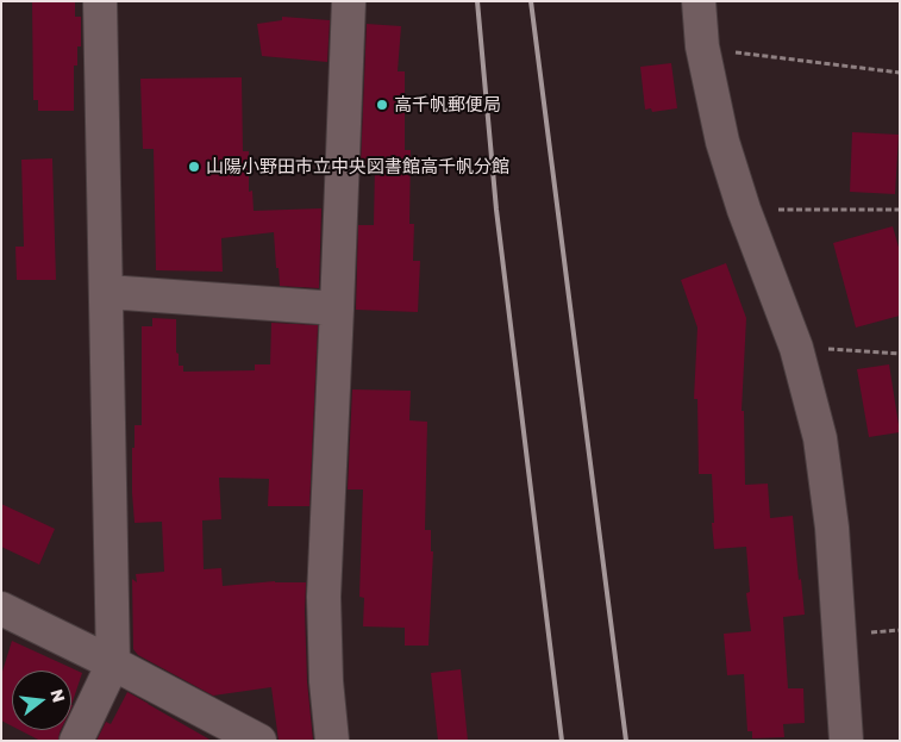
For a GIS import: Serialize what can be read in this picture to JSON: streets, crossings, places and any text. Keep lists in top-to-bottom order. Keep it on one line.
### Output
{"places":["高千帆郵便局","山陽小野田市立中央図書館高千帆分館"],"north":"right"}
